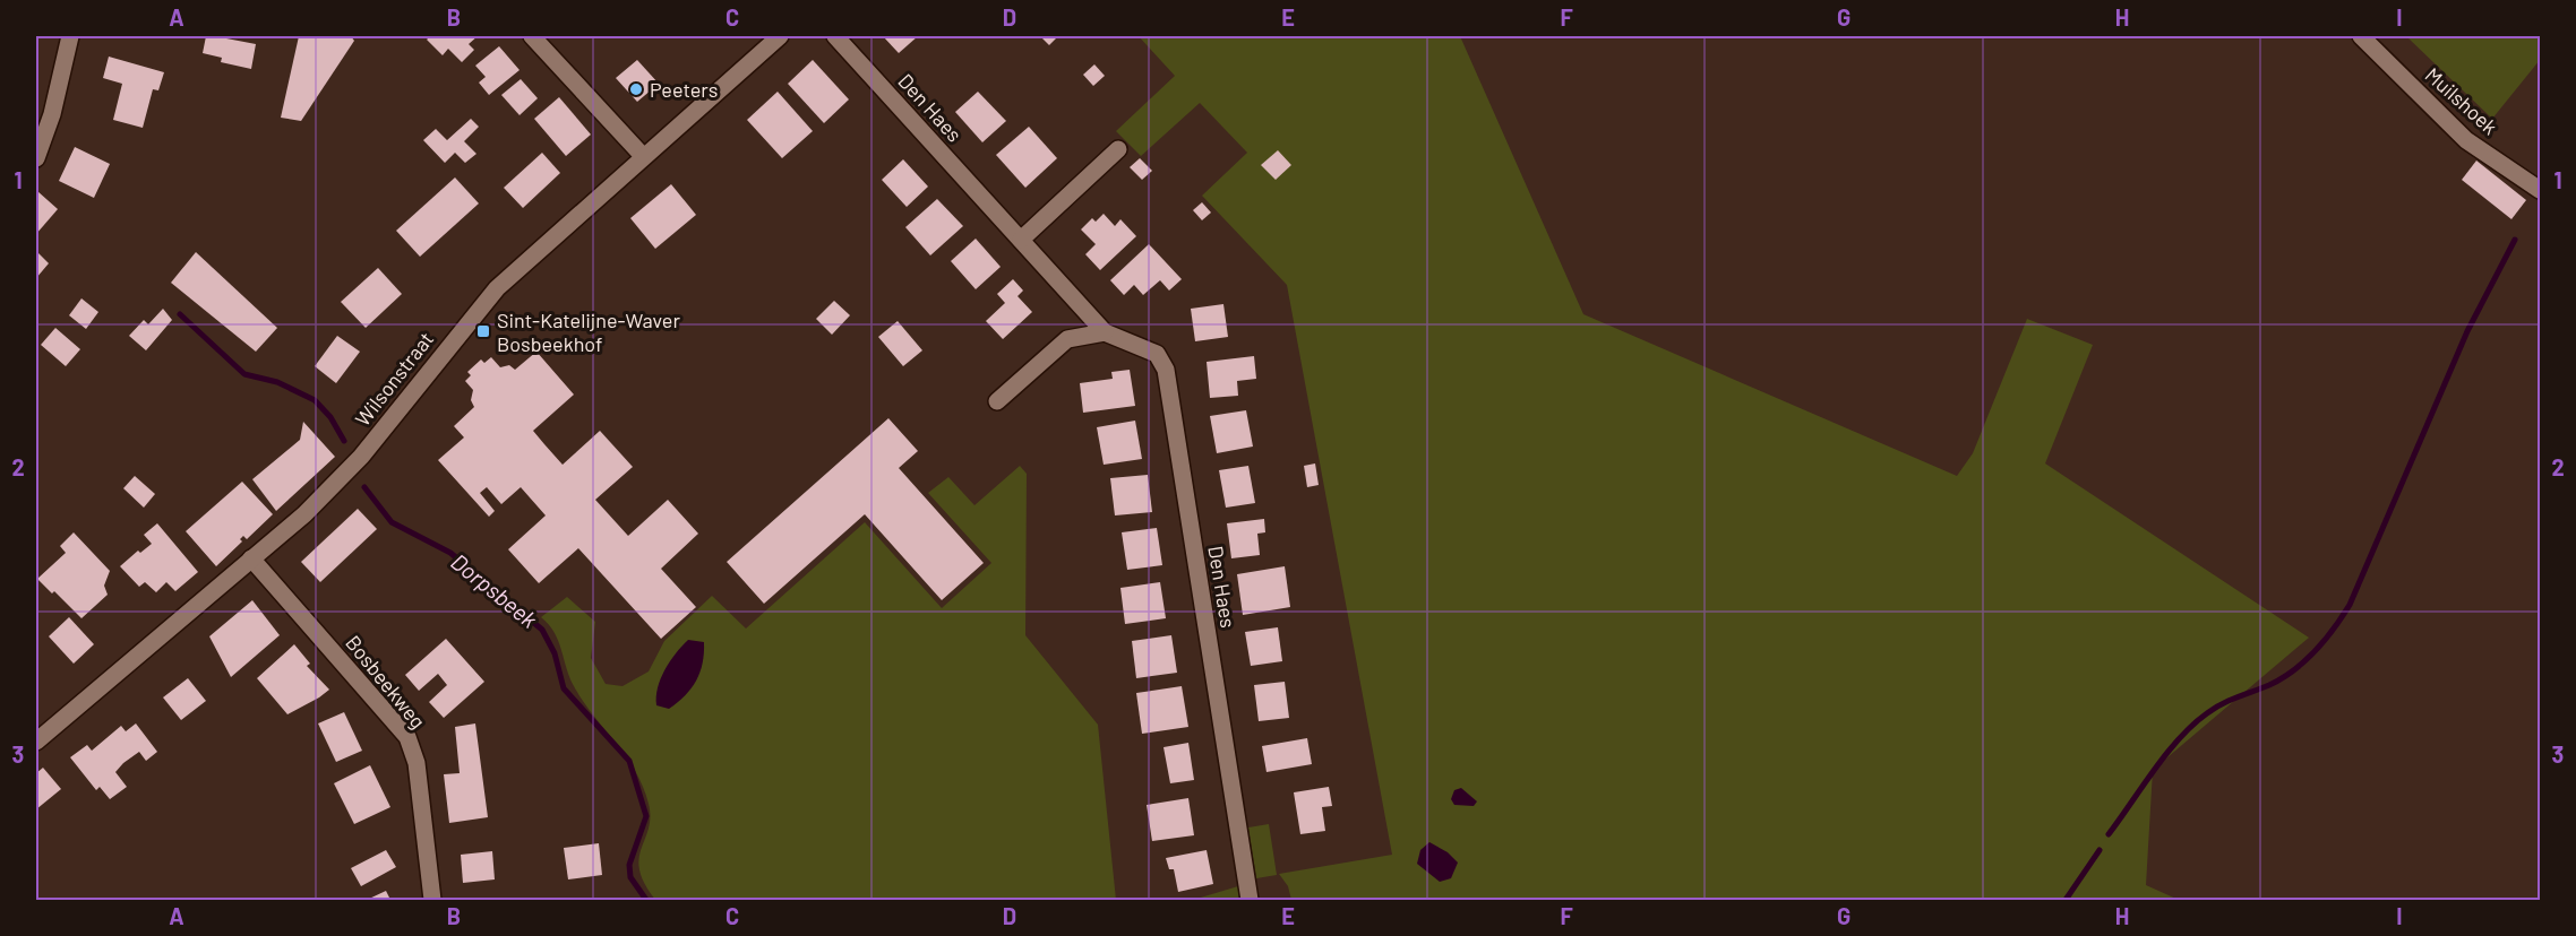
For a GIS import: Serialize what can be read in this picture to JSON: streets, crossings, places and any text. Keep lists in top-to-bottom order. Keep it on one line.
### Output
{"streets":{"street":["Muilshoek","Den Haes","Wilsonstraat","Bosbeekweg"]},"crossings":[["Wilsonstraat","Bosbeekweg"]],"water":["Dorpsbeek"],"places":{"other":["Peeters"],"transit":["Sint-Katelijne-Waver Bosbeekhof"]},"grid":{"columns":["A","B","C","D","E","F","G","H","I"],"rows":["1","2","3"]}}
